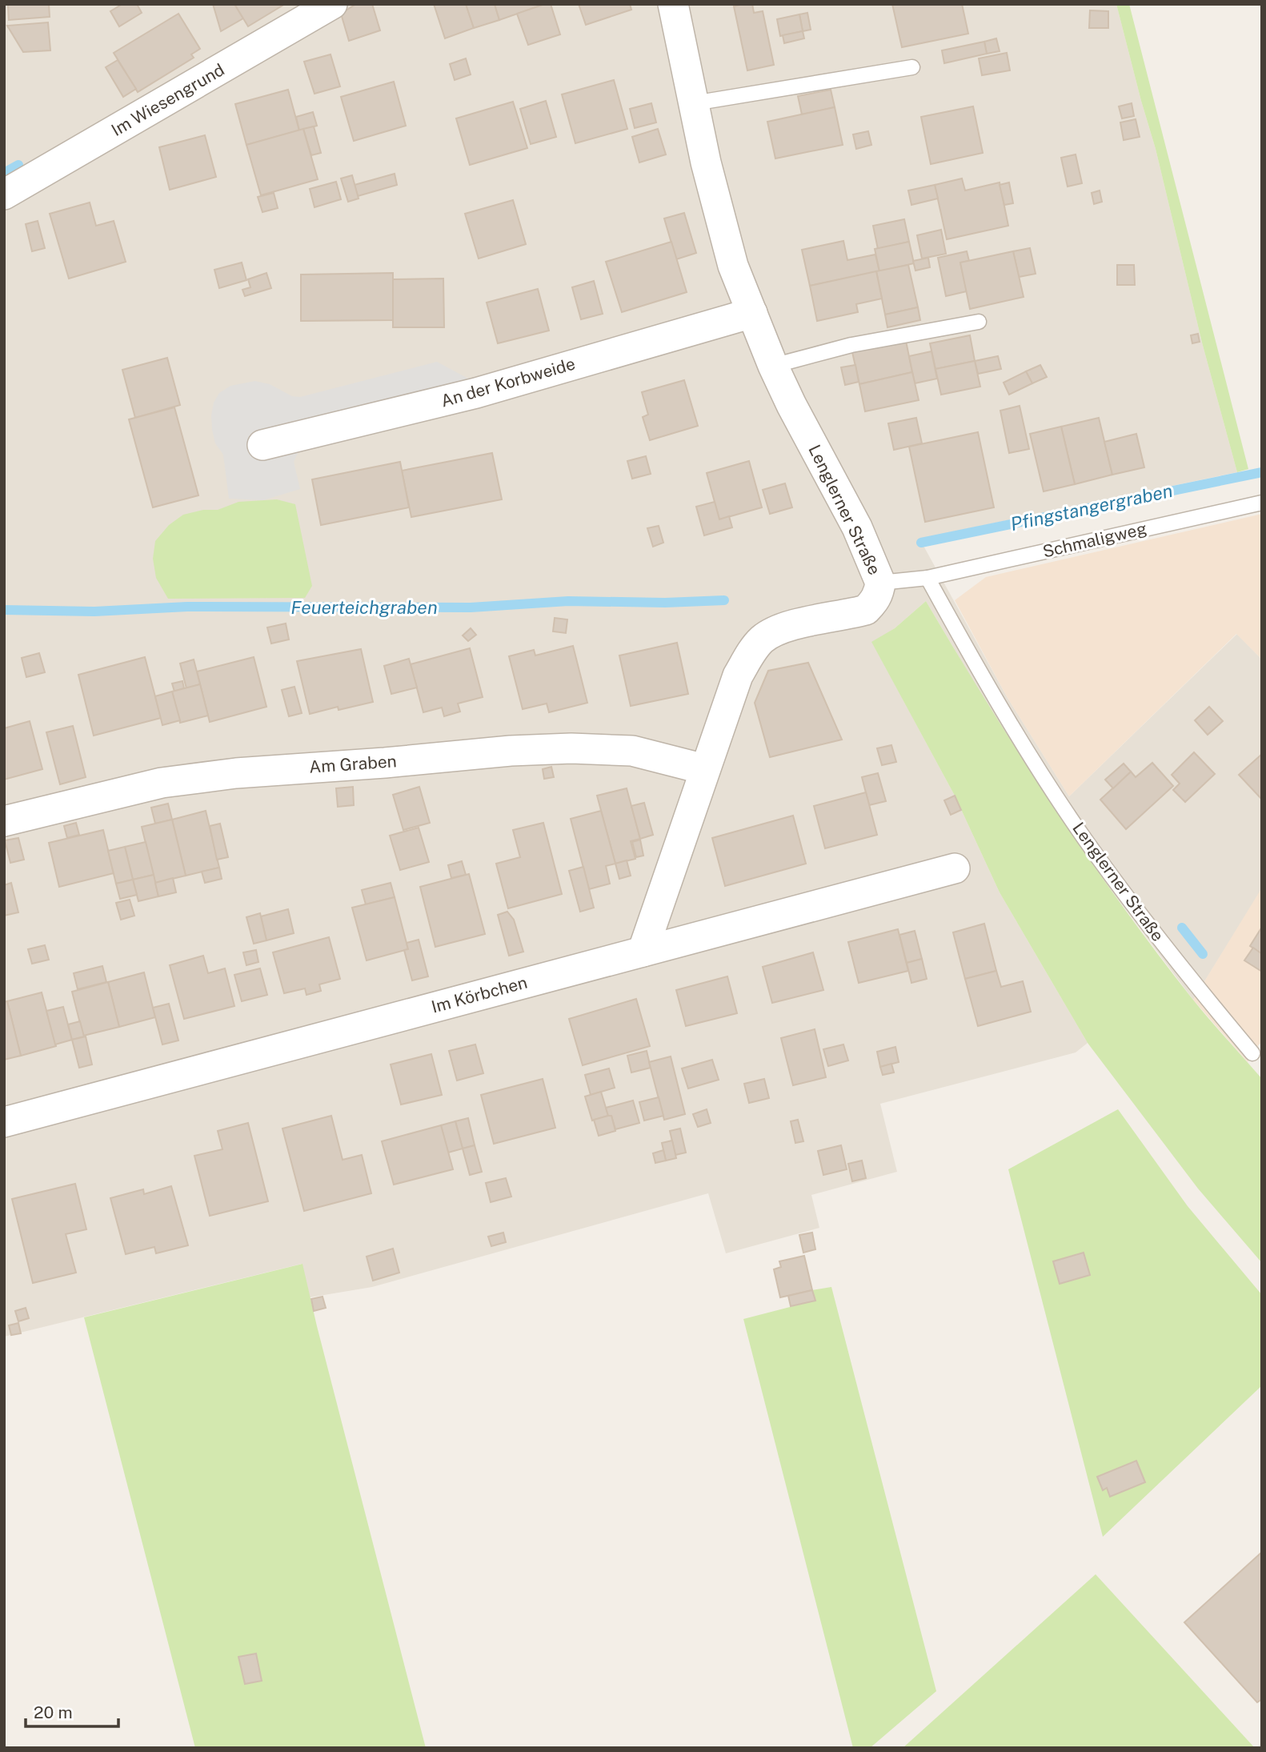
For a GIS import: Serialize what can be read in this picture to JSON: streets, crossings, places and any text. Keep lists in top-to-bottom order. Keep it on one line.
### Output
{"streets":{"street":["Im Wiesengrund","An der Korbweide","Lenglerner Straße","Am Graben","Im Körbchen"],"lane":["Schmaligweg"]},"crossings":[["An der Korbweide","Lenglerner Straße"],["Lenglerner Straße","Schmaligweg"]],"water":["Pfingstangergraben","Feuerteichgraben"],"scale_bar":"20 m"}
